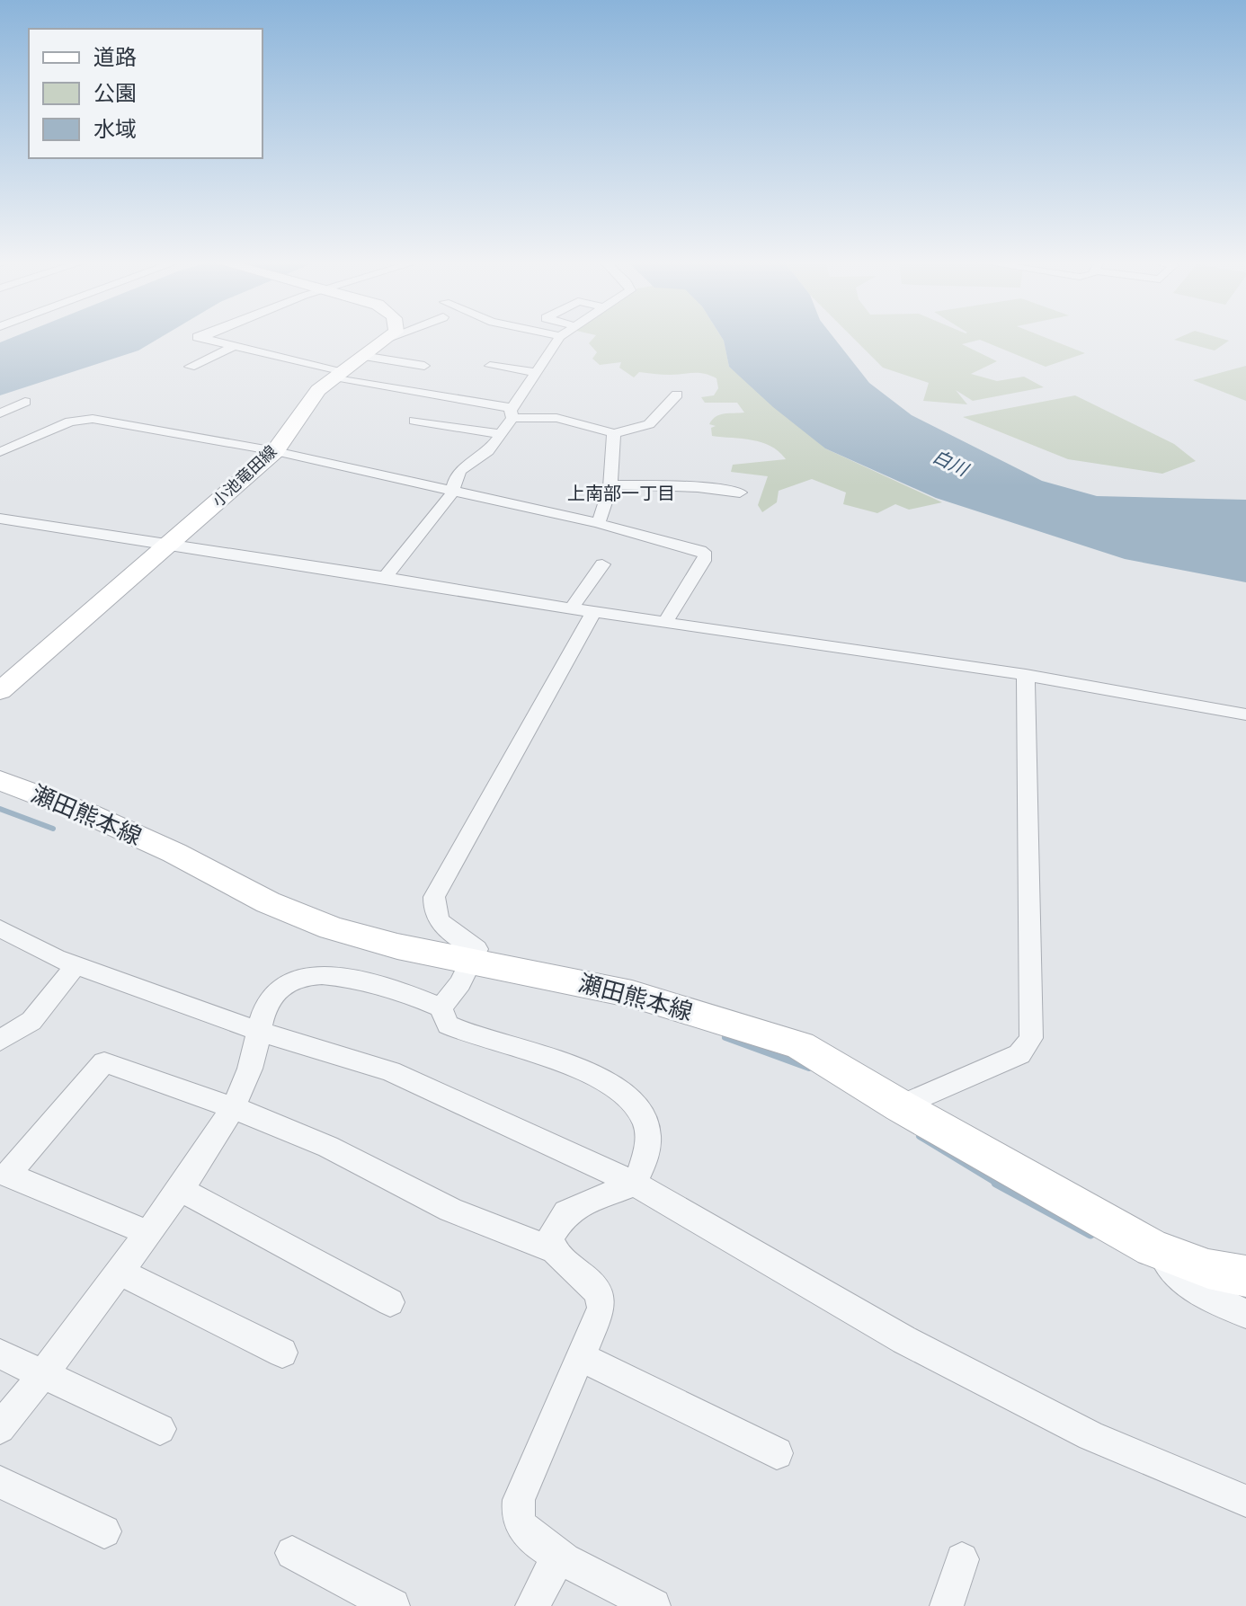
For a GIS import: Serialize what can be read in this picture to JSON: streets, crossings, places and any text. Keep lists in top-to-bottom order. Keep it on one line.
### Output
{"streets":{"main road":["小池竜田線","瀬田熊本線"]},"districts":["上南部一丁目"],"water":["白川"],"legend":["道路","公園","水域"]}
